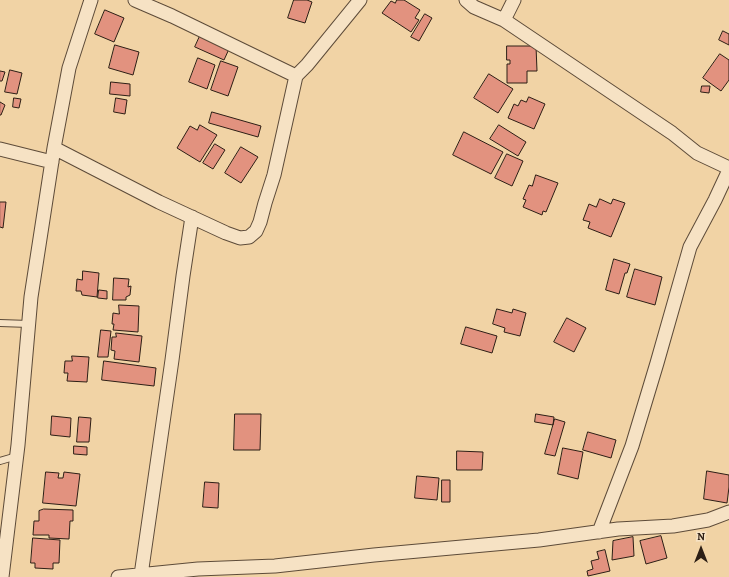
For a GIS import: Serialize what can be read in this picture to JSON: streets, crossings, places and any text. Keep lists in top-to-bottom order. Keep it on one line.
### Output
{"north":"top"}
